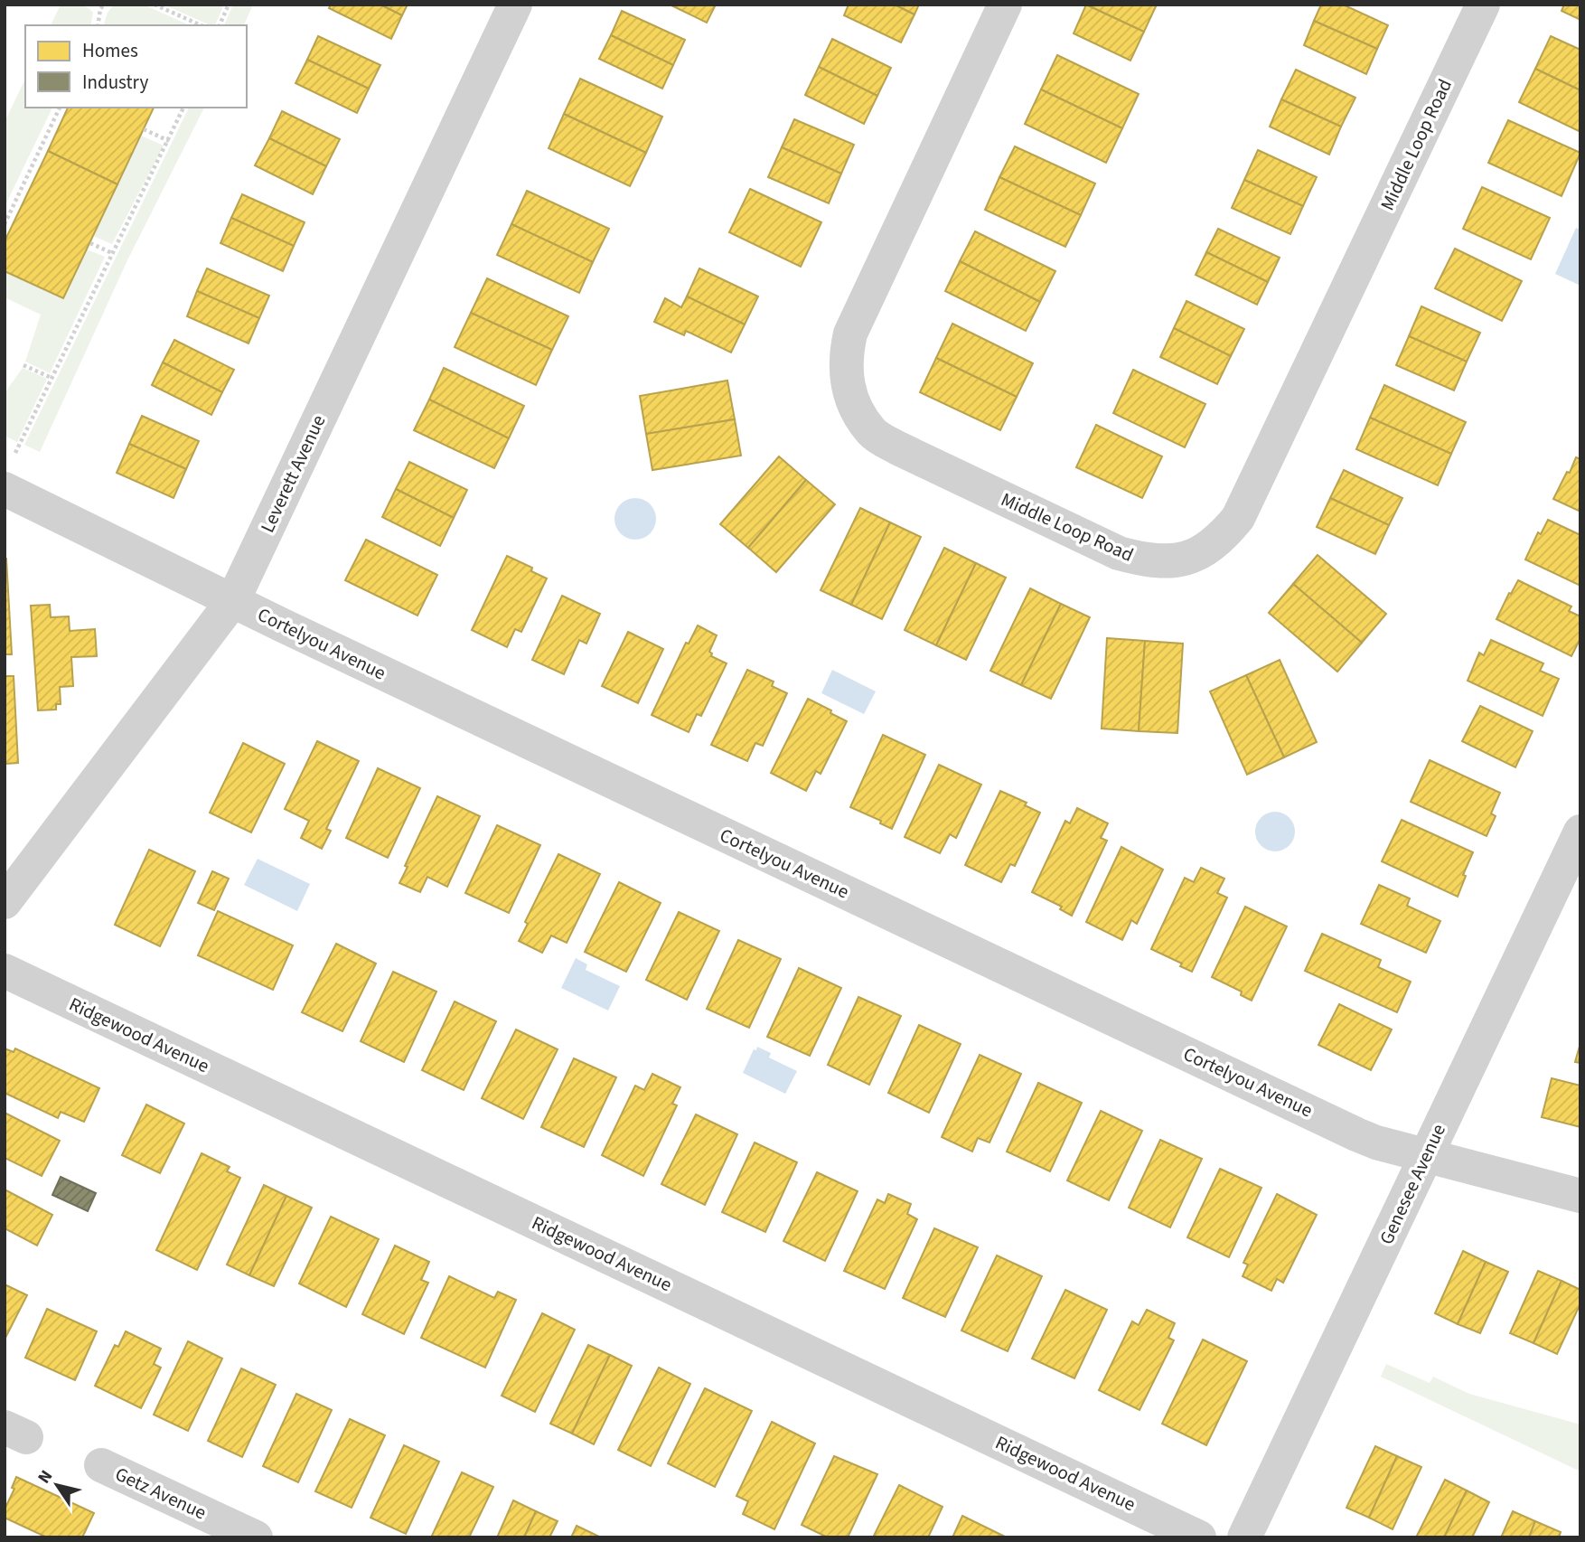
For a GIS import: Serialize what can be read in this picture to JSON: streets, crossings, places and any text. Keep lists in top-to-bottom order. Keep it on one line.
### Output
{"streets":{"street":["Middle Loop Road","Leverett Avenue","Cortelyou Avenue","Ridgewood Avenue","Genesee Avenue","Getz Avenue"]},"crossings":[["Leverett Avenue","Cortelyou Avenue"],["Cortelyou Avenue","Genesee Avenue"]],"legend":["Homes","Industry"],"north":"top left"}
